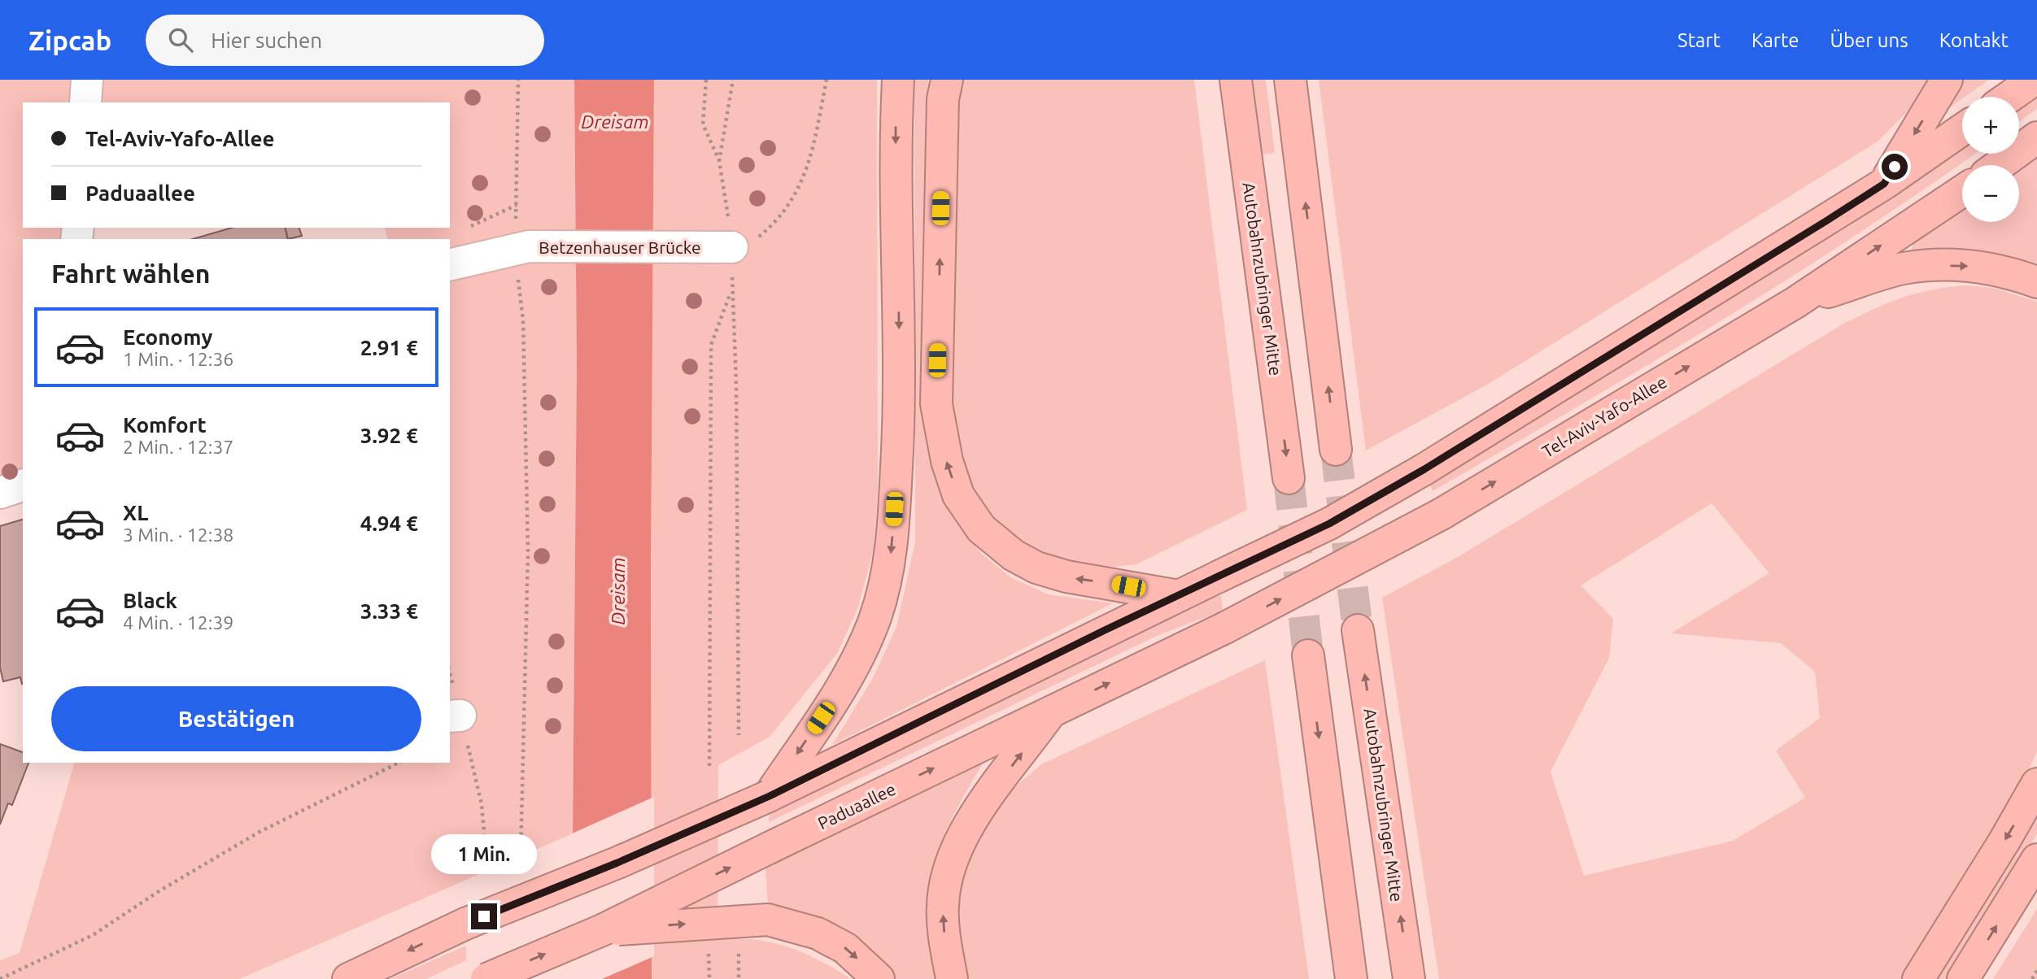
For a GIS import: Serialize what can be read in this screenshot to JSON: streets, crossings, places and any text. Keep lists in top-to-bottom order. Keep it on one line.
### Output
{"streets":{"highway":["Autobahnzubringer Mitte","Tel-Aviv-Yafo-Allee","Paduaallee"],"street":["Betzenhauser Brücke"]},"crossings":[["Tel-Aviv-Yafo-Allee","Paduaallee"]],"water":["Dreisam"],"page":{"header":"Zipcab","search":"Hier suchen","nav":["Start","Karte","Über uns","Kontakt"],"map_buttons":["+","−"],"banner":["Tel-Aviv-Yafo-Allee","Paduaallee"],"heading":"Fahrt wählen","list":[{"name":"Economy","note":"1 Min. · 12:36","value":"2.91 €"},{"name":"Komfort","note":"2 Min. · 12:37","value":"3.92 €"},{"name":"XL","note":"3 Min. · 12:38","value":"4.94 €"},{"name":"Black","note":"4 Min. · 12:39","value":"3.33 €"}],"buttons":"Bestätigen","bubble":"1 Min."}}
